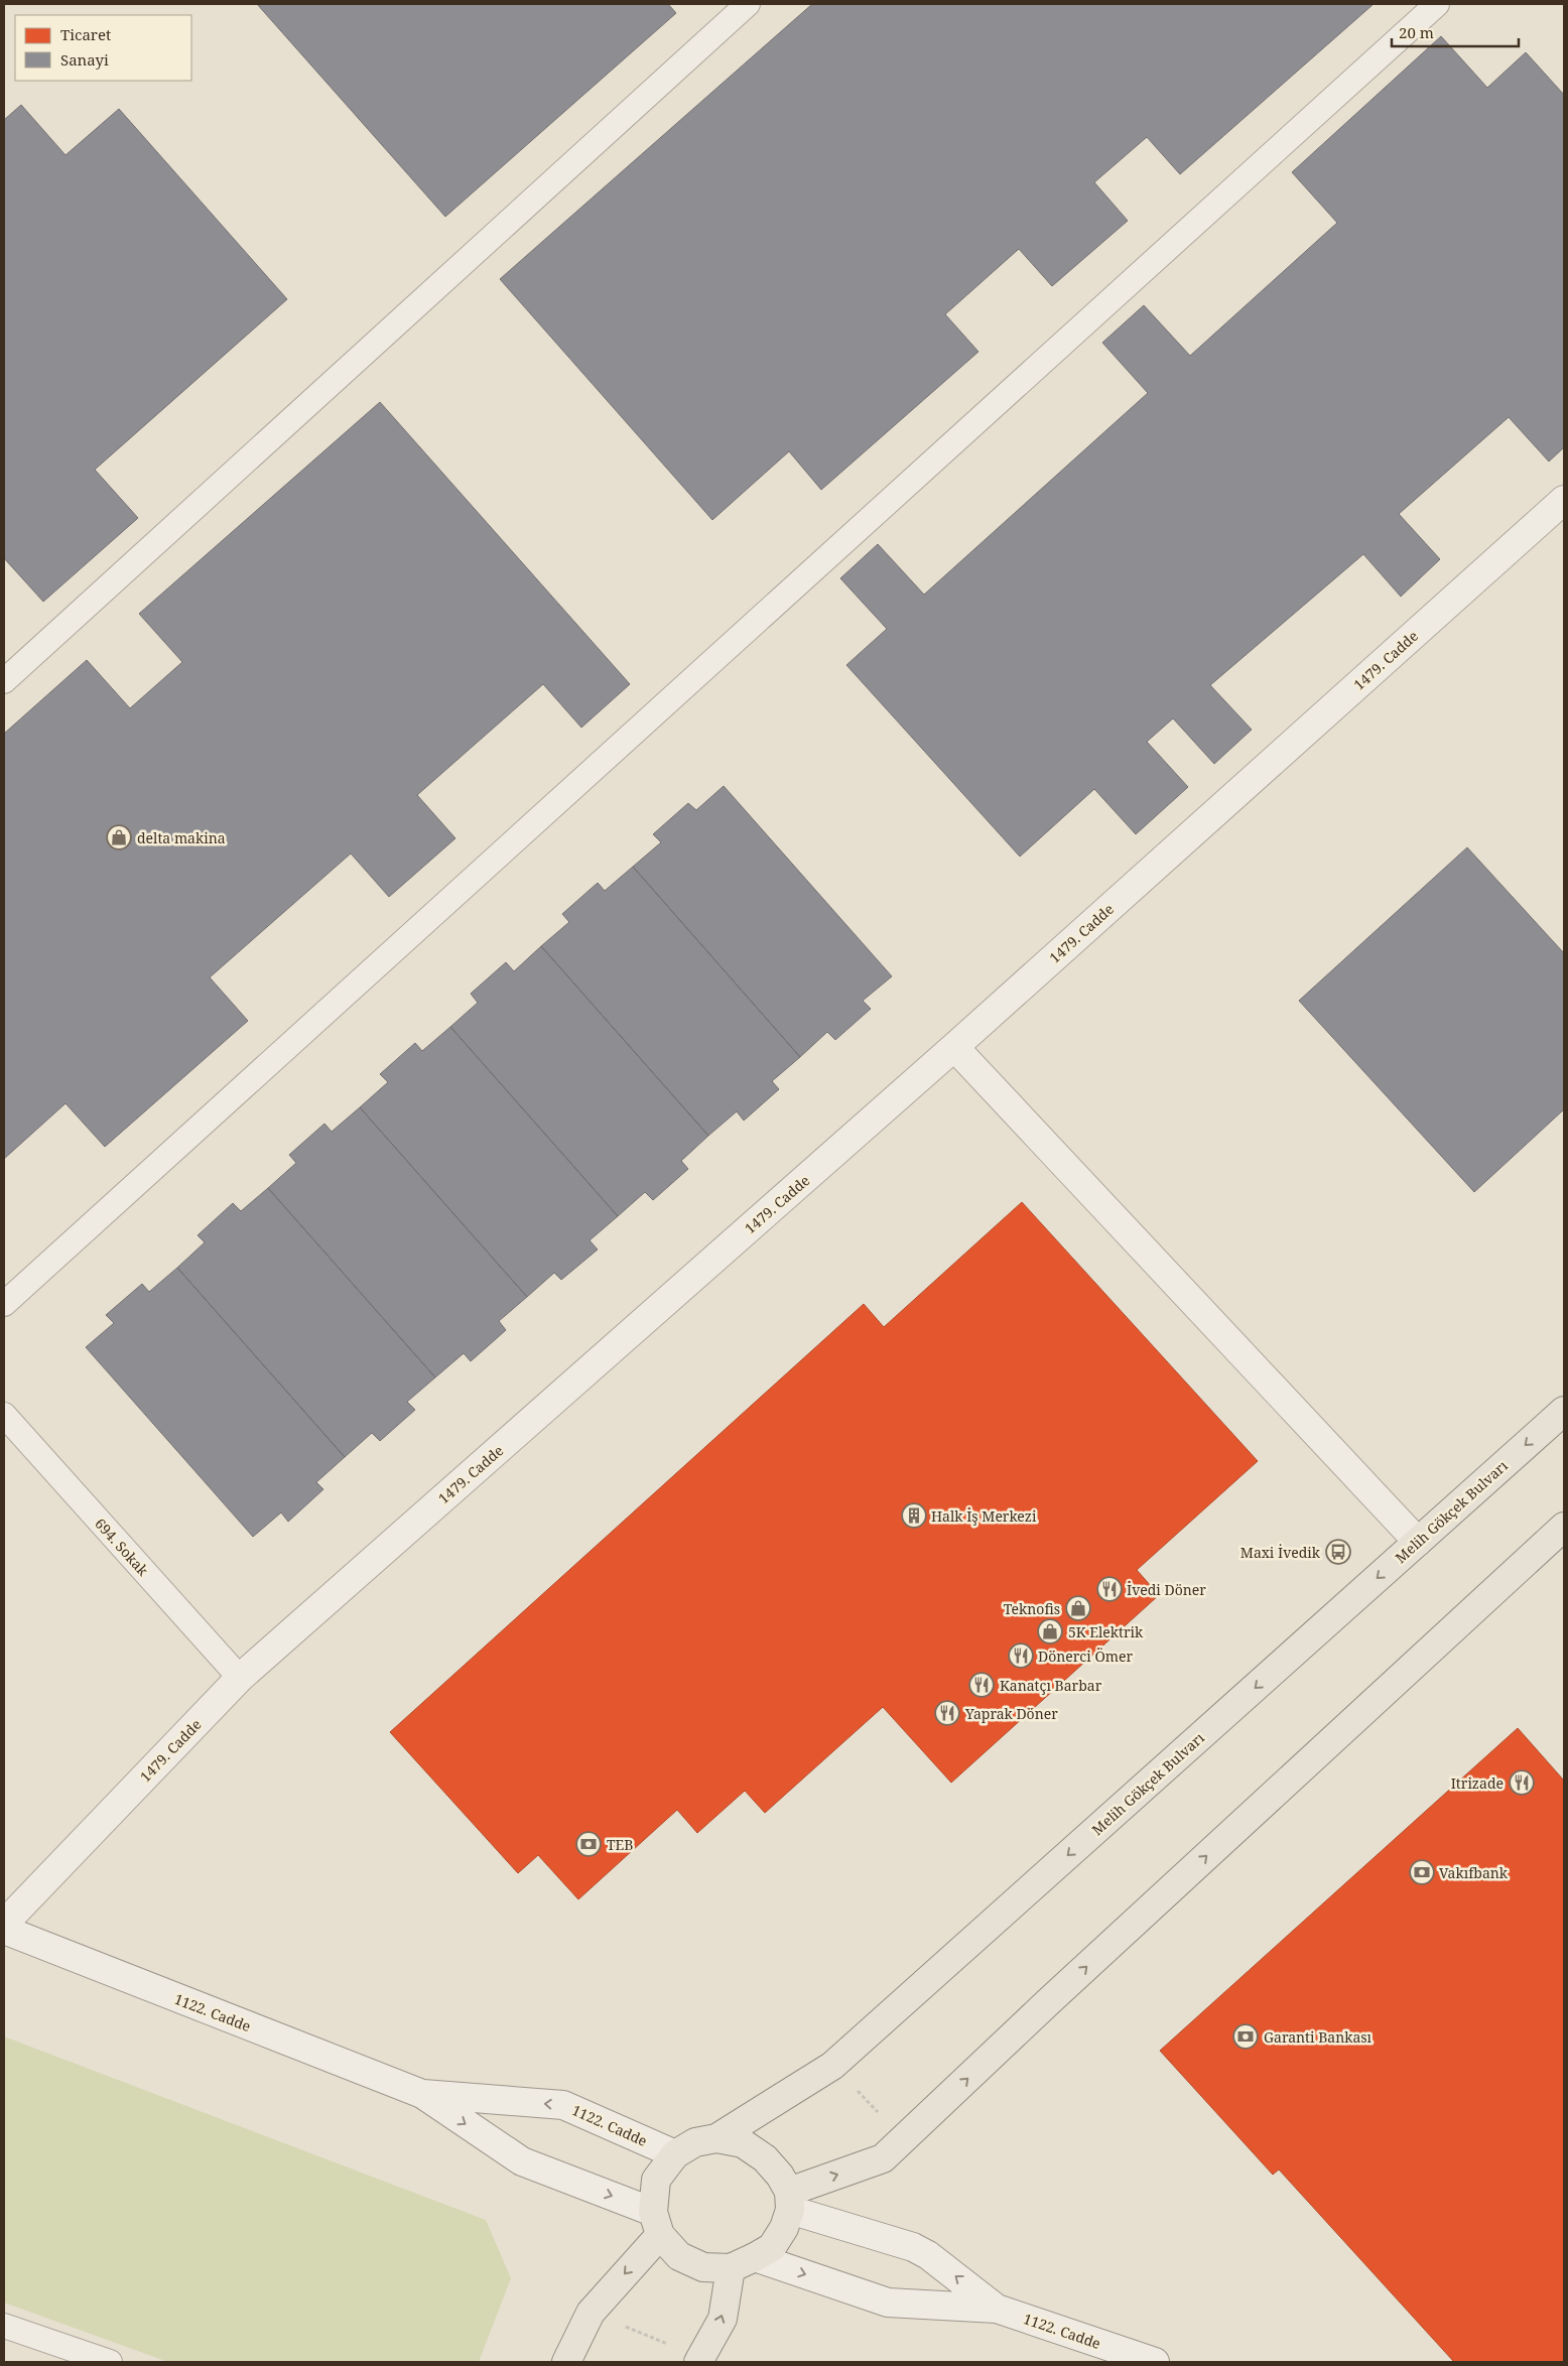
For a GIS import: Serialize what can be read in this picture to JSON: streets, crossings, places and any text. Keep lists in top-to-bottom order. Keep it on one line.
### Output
{"streets":{"main road":["Melih Gökçek Bulvarı"],"street":["1479. Cadde","1122. Cadde"],"lane":["694. Sokak"]},"crossings":[["1479. Cadde","694. Sokak"],["Melih Gökçek Bulvarı","1122. Cadde"]],"places":{"shop":["delta makina","Teknofis","5K Elektrik"],"building":["Halk İş Merkezi"],"bus stop":["Maxi İvedik"],"restaurant":["İvedi Döner","Dönerci Ömer","Kanatçı Barbar","Yaprak Döner","Itrizade"],"bank":["TEB","Vakıfbank","Garanti Bankası"]},"legend":["Ticaret","Sanayi"],"scale_bar":"20 m"}
